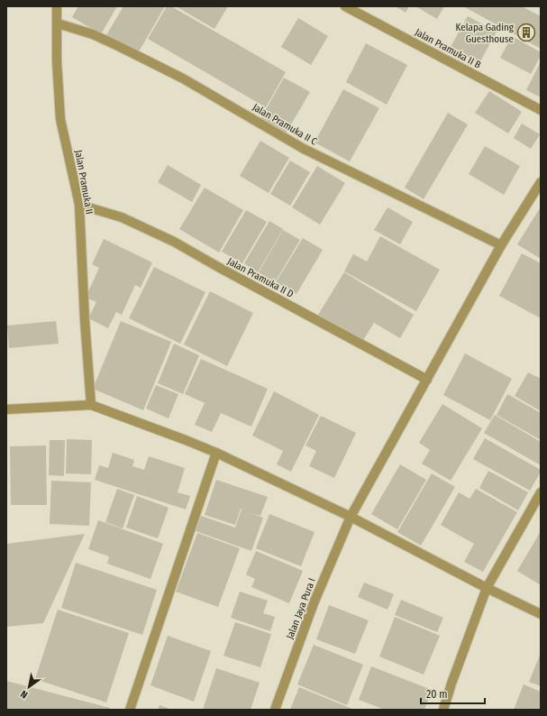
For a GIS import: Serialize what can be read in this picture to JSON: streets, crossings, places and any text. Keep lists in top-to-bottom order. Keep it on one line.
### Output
{"streets":{"street":["Jalan Pramuka II B","Jalan Pramuka II C","Jalan Pramuka II","Jalan Pramuka II D","Jalan Jaya Pura I"]},"crossings":[["Jalan Pramuka II C","Jalan Pramuka II"],["Jalan Pramuka II C","Jalan Jaya Pura I"],["Jalan Pramuka II","Jalan Pramuka II D"],["Jalan Pramuka II D","Jalan Jaya Pura I"]],"places":{"building":["Kelapa Gading Guesthouse"]},"scale_bar":"20 m","north":"bottom left"}
